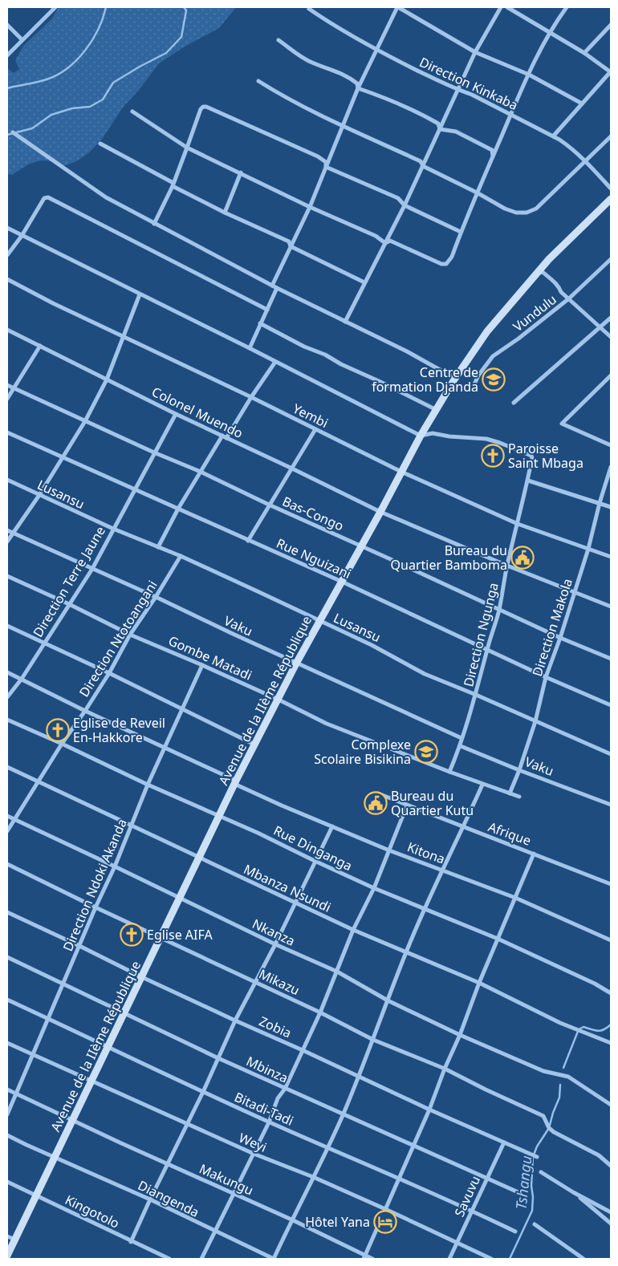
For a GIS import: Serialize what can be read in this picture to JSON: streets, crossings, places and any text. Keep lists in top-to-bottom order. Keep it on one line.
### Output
{"streets":{"street":["Direction Kinkaba","Vundulu","Colonel Muendo","Yembi","Lusansu","Bas-Congo","Rue Nguizani","Direction Terre Jaune","Vaku","Direction Makola","Direction Ngunga","Direction Ntotoangani","Gombe Matadi","Avenue de la IIème République","Afrique","Rue Dinganga","Kitona","Direction Ndoki Akanda","Mbanza Nsundi","Nkanza","Mikazu","Zobia","Mbinza","Bitadi-Tadi","Weyi","Makungu","Savuvu","Diangenda","Kingotolo"]},"crossings":[["Colonel Muendo","Direction Terre Jaune"],["Colonel Muendo","Direction Makola"],["Colonel Muendo","Direction Ngunga"],["Colonel Muendo","Avenue de la IIème République"],["Yembi","Direction Makola"],["Yembi","Direction Ngunga"],["Yembi","Avenue de la IIème République"],["Lusansu","Direction Terre Jaune"],["Lusansu","Direction Makola"],["Lusansu","Direction Ngunga"],["Lusansu","Direction Ntotoangani"],["Lusansu","Avenue de la IIème République"],["Bas-Congo","Direction Terre Jaune"],["Bas-Congo","Direction Makola"],["Bas-Congo","Direction Ngunga"],["Bas-Congo","Avenue de la IIème République"],["Rue Nguizani","Direction Terre Jaune"],["Rue Nguizani","Direction Makola"],["Rue Nguizani","Direction Ngunga"],["Rue Nguizani","Avenue de la IIème République"],["Direction Terre Jaune","Vaku"],["Direction Terre Jaune","Gombe Matadi"],["Direction Terre Jaune","Kitona"],["Vaku","Direction Makola"],["Vaku","Direction Ngunga"],["Vaku","Direction Ntotoangani"],["Vaku","Avenue de la IIème République"],["Direction Makola","Gombe Matadi"],["Direction Ngunga","Gombe Matadi"],["Direction Ngunga","Avenue de la IIème République"],["Direction Ntotoangani","Gombe Matadi"],["Direction Ntotoangani","Rue Dinganga"],["Direction Ntotoangani","Kitona"],["Direction Ntotoangani","Mbanza Nsundi"],["Direction Ntotoangani","Nkanza"],["Gombe Matadi","Avenue de la IIème République"],["Gombe Matadi","Direction Ndoki Akanda"],["Avenue de la IIème République","Rue Dinganga"],["Avenue de la IIème République","Kitona"],["Avenue de la IIème République","Mbanza Nsundi"],["Avenue de la IIème République","Nkanza"],["Avenue de la IIème République","Mikazu"],["Avenue de la IIème République","Zobia"],["Avenue de la IIème République","Mbinza"],["Avenue de la IIème République","Bitadi-Tadi"],["Avenue de la IIème République","Weyi"],["Avenue de la IIème République","Makungu"],["Avenue de la IIème République","Diangenda"],["Avenue de la IIème République","Kingotolo"],["Rue Dinganga","Direction Ndoki Akanda"],["Kitona","Direction Ndoki Akanda"],["Direction Ndoki Akanda","Mbanza Nsundi"],["Direction Ndoki Akanda","Nkanza"],["Direction Ndoki Akanda","Mikazu"],["Direction Ndoki Akanda","Zobia"],["Direction Ndoki Akanda","Mbinza"],["Direction Ndoki Akanda","Bitadi-Tadi"],["Direction Ndoki Akanda","Weyi"],["Direction Ndoki Akanda","Makungu"],["Zobia","Savuvu"],["Mbinza","Savuvu"],["Bitadi-Tadi","Savuvu"],["Weyi","Savuvu"]],"water":["Tshangu"],"places":{"school or university":["Centre de formation Djanda","Complexe Scolaire Bisikina"],"church":["Paroisse Saint Mbaga","Eglise de Reveil En-Hakkore","Eglise AIFA"],"public building":["Bureau du Quartier Bamboma","Bureau du Quartier Kutu"],"hotel":["Hôtel Yana"]}}
